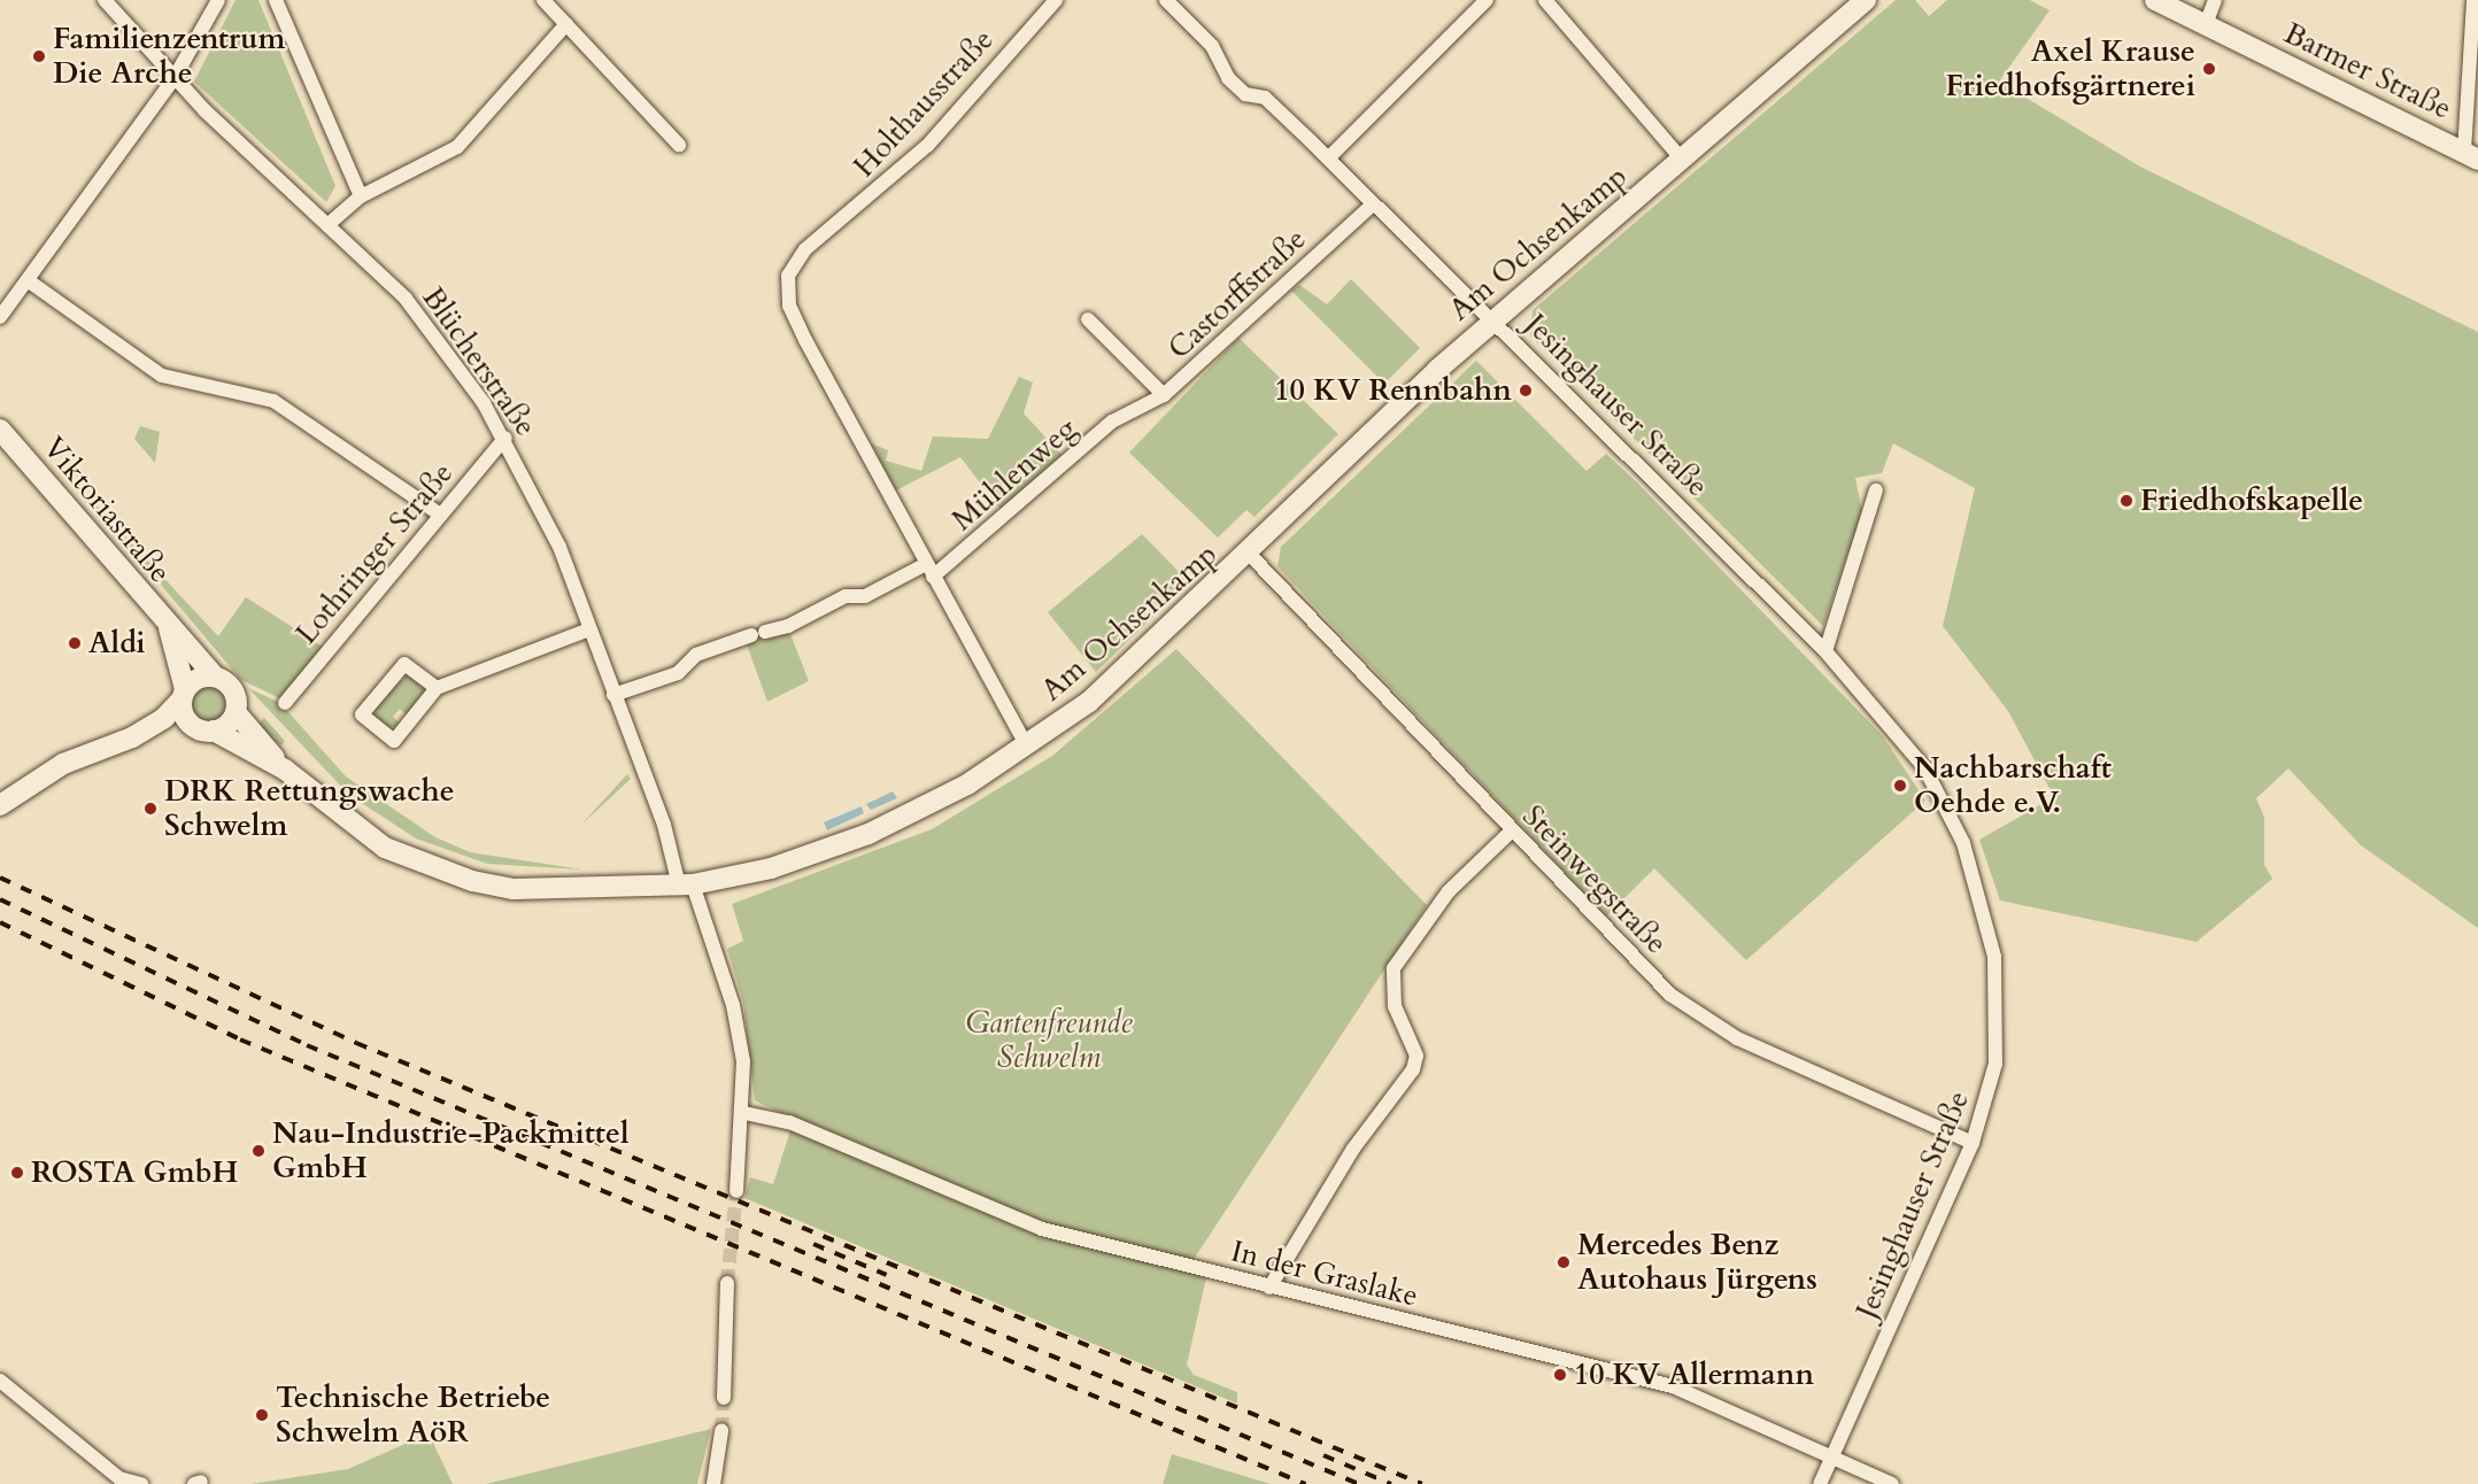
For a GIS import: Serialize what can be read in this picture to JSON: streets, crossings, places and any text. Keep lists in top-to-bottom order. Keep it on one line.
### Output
{"streets":{"main road":["Barmer Straße","Am Ochsenkamp","Viktoriastraße"],"street":["Holthausstraße","Castorffstraße","Blücherstraße","Jesinghauser Straße","Mühlenweg","Lothringer Straße","Steinwegstraße","In der Graslake"]},"crossings":[["Holthausstraße","Mühlenweg"],["Am Ochsenkamp","Blücherstraße"],["Am Ochsenkamp","Jesinghauser Straße"],["Am Ochsenkamp","Viktoriastraße"],["Am Ochsenkamp","Steinwegstraße"],["Castorffstraße","Jesinghauser Straße"],["Castorffstraße","Mühlenweg"],["Blücherstraße","Mühlenweg"],["Blücherstraße","Lothringer Straße"],["Blücherstraße","In der Graslake"],["Jesinghauser Straße","Steinwegstraße"],["Jesinghauser Straße","In der Graslake"]],"parks":["Gartenfreunde Schwelm"],"places":["Familienzentrum Die Arche","Axel Krause Friedhofsgärtnerei","10 KV Rennbahn","Friedhofskapelle","Aldi","Nachbarschaft Oehde e.V.","DRK Rettungswache Schwelm","Nau-Industrie-Packmittel GmbH","ROSTA GmbH","Mercedes Benz Autohaus Jürgens","10 KV Allermann","Technische Betriebe Schwelm AöR"]}
